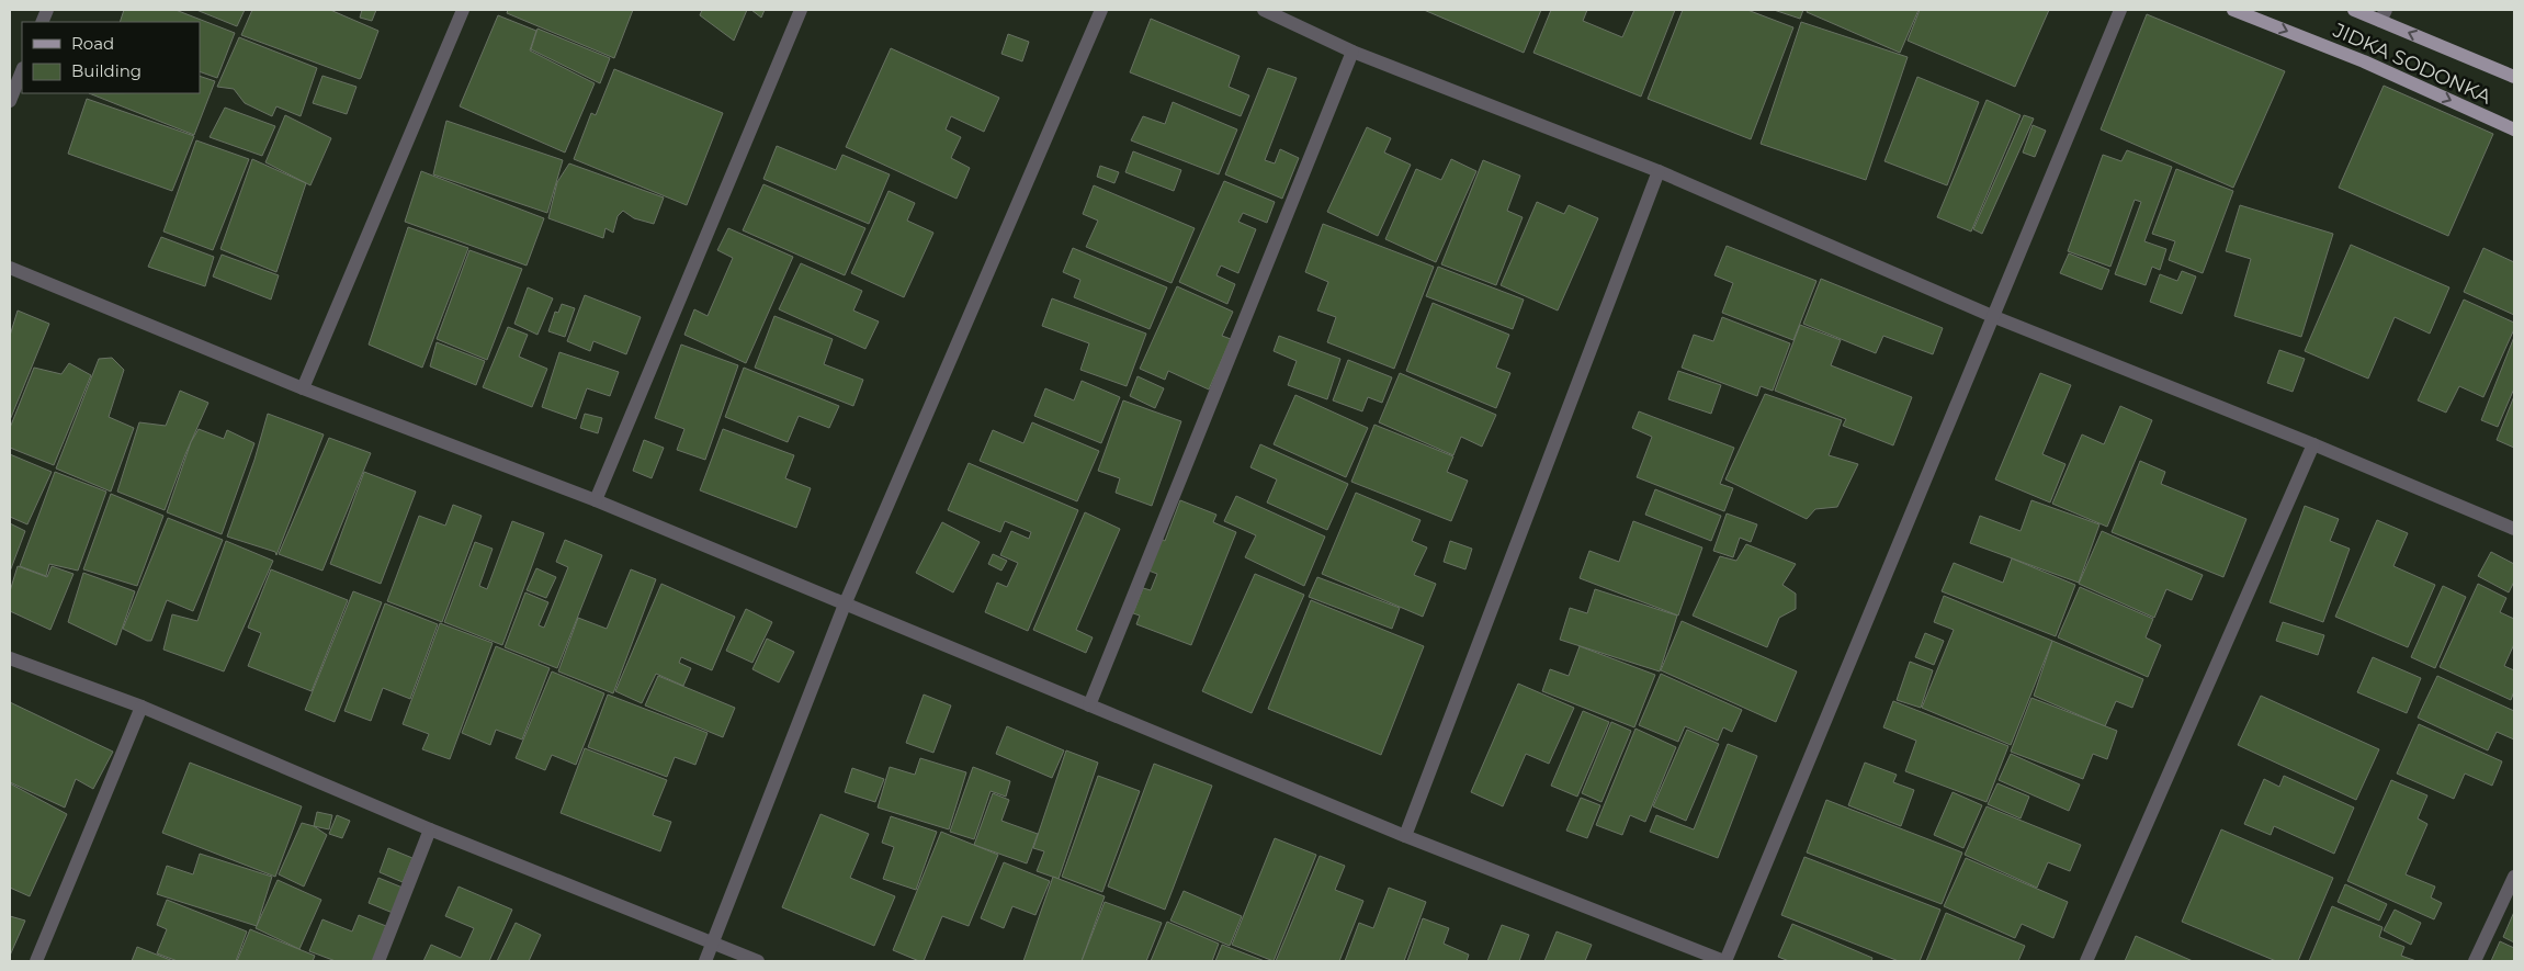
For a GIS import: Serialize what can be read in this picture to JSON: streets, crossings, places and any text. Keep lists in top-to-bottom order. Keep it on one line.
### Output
{"streets":{"main road":["JIDKA SODONKA"]},"legend":["Road","Building"]}
